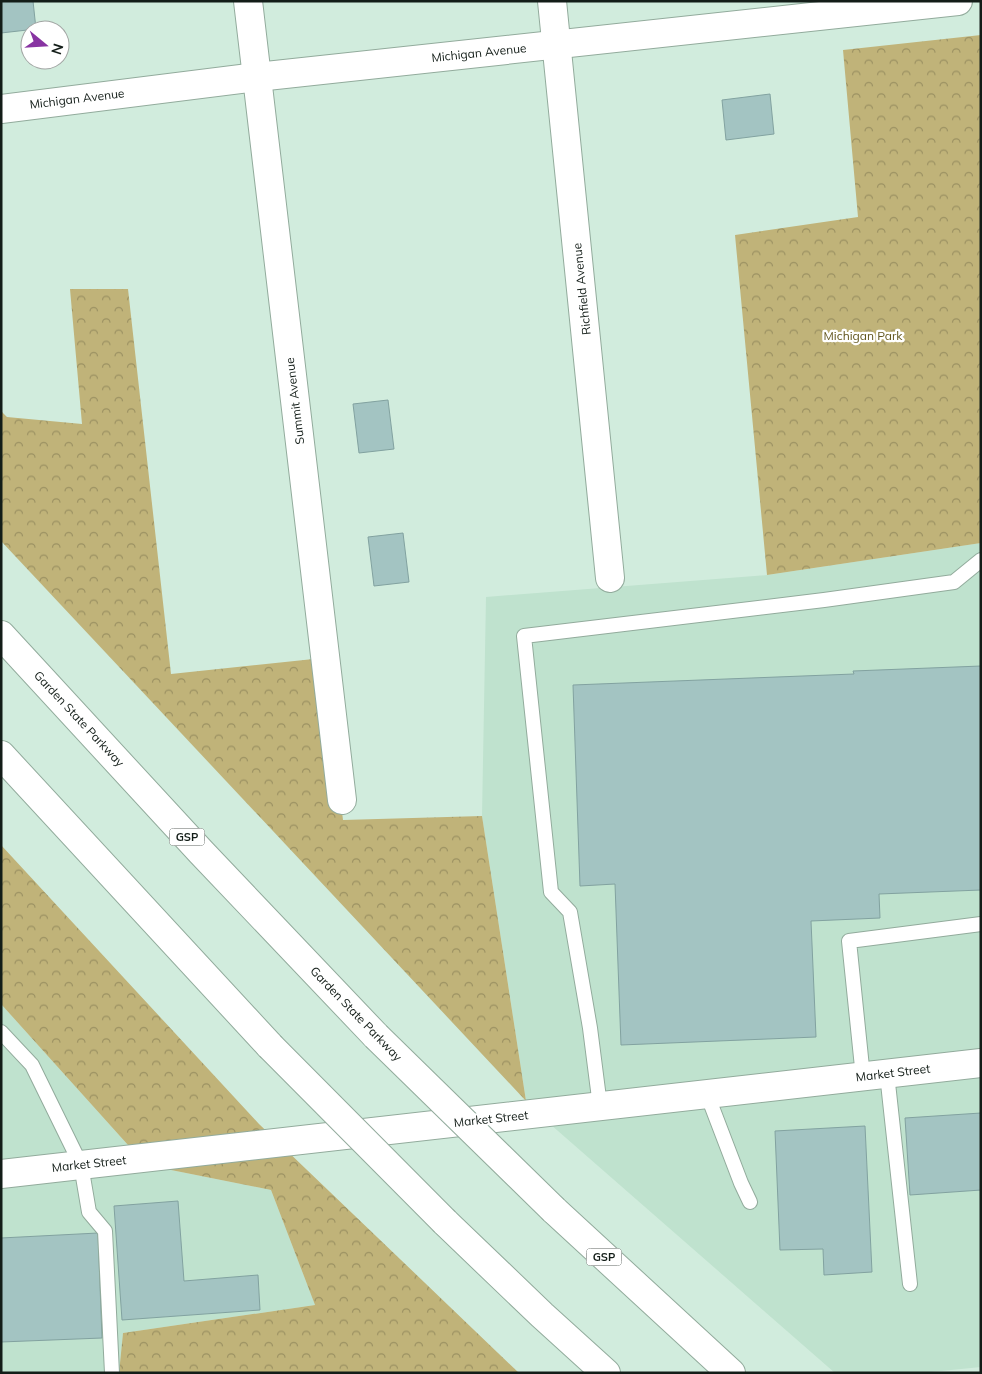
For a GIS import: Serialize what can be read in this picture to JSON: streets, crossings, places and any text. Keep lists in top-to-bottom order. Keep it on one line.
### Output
{"streets":{"main road":["Michigan Avenue","Richfield Avenue","Summit Avenue","Garden State Parkway","GSP","Market Street"]},"crossings":[["Michigan Avenue","Richfield Avenue"],["Michigan Avenue","Summit Avenue"]],"parks":["Michigan Park"],"north":"right"}
